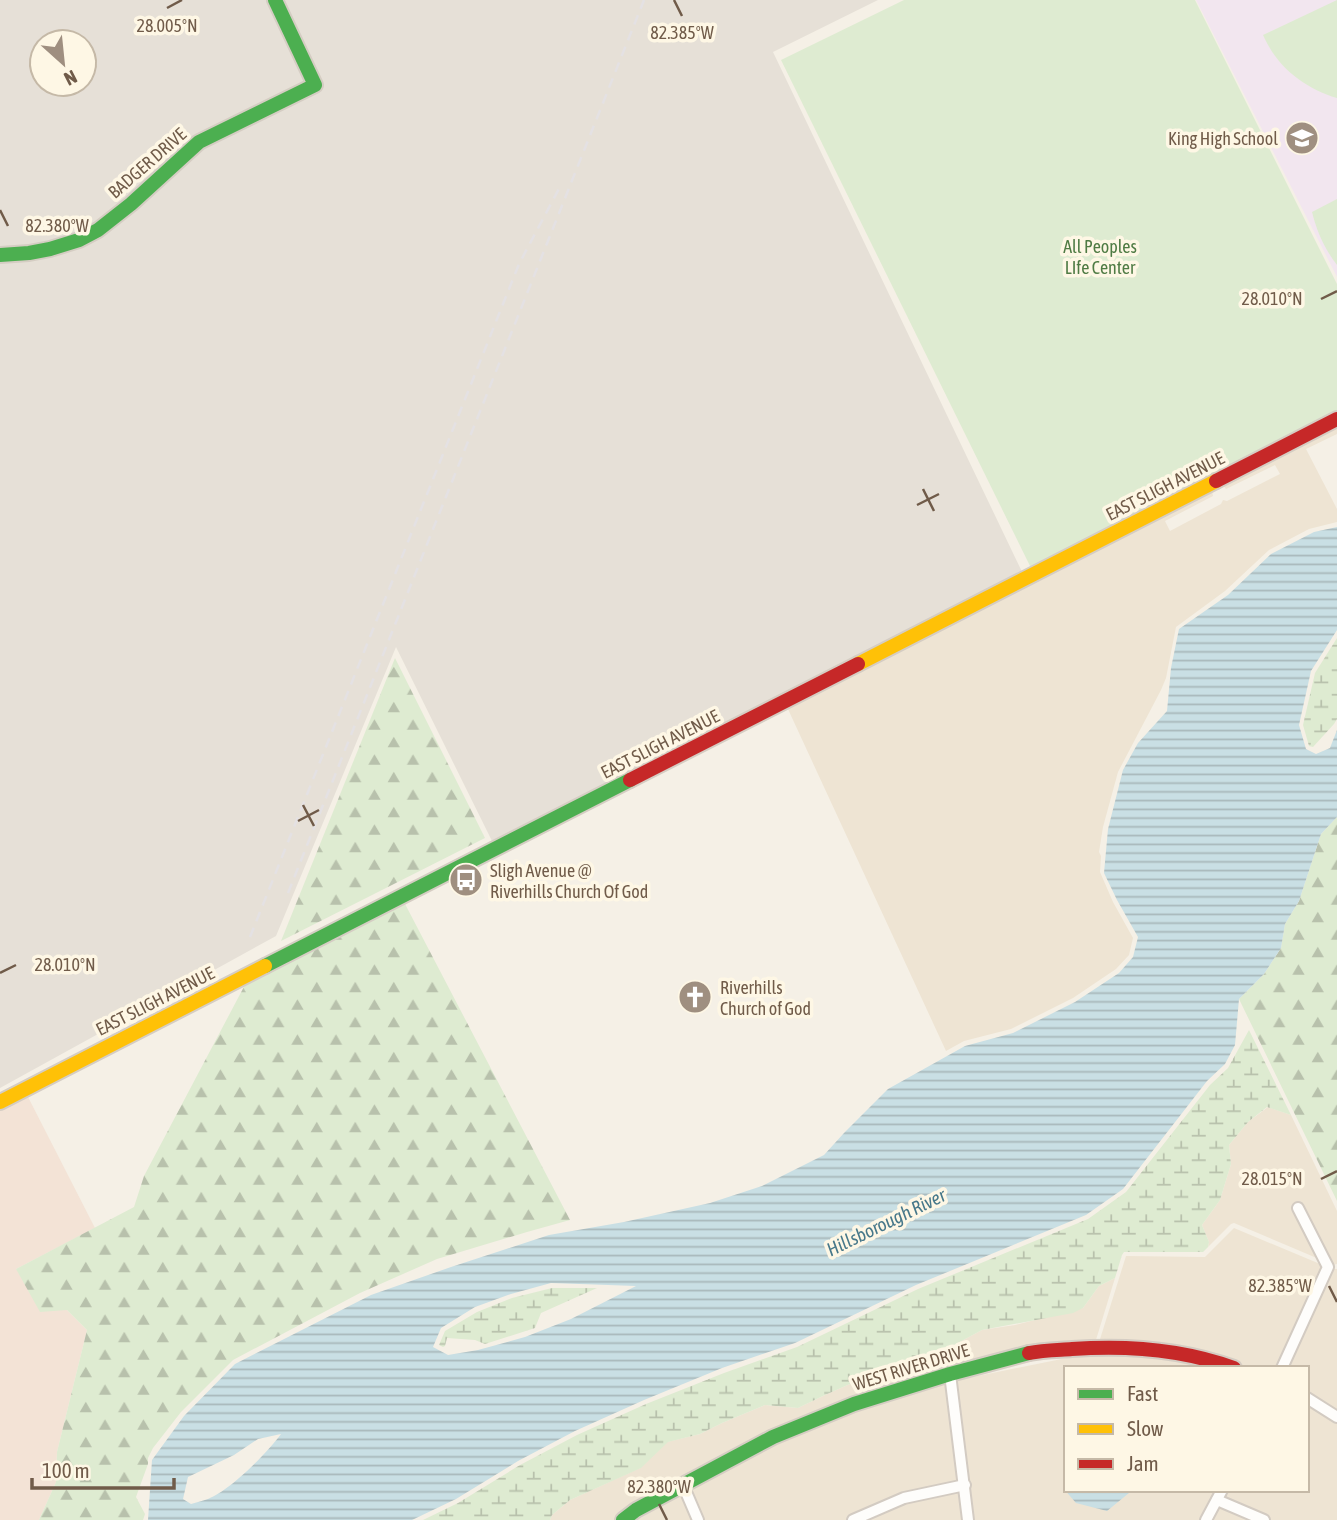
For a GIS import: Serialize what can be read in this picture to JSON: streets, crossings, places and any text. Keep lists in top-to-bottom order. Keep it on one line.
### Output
{"streets":{"street":["BADGER DRIVE","EAST SLIGH AVENUE","WEST RIVER DRIVE"]},"water":["Hillsborough River"],"parks":["All Peoples LIfe Center"],"places":{"school or university":["King High School"],"bus stop":["Sligh Avenue @ Riverhills Church Of God"],"church":["Riverhills Church of God"]},"legend":["Fast","Slow","Jam"],"scale_bar":"100 m","north":"bottom right","coordinates":["28.005°N","82.385°W","82.380°W","28.010°N","28.015°N"]}
